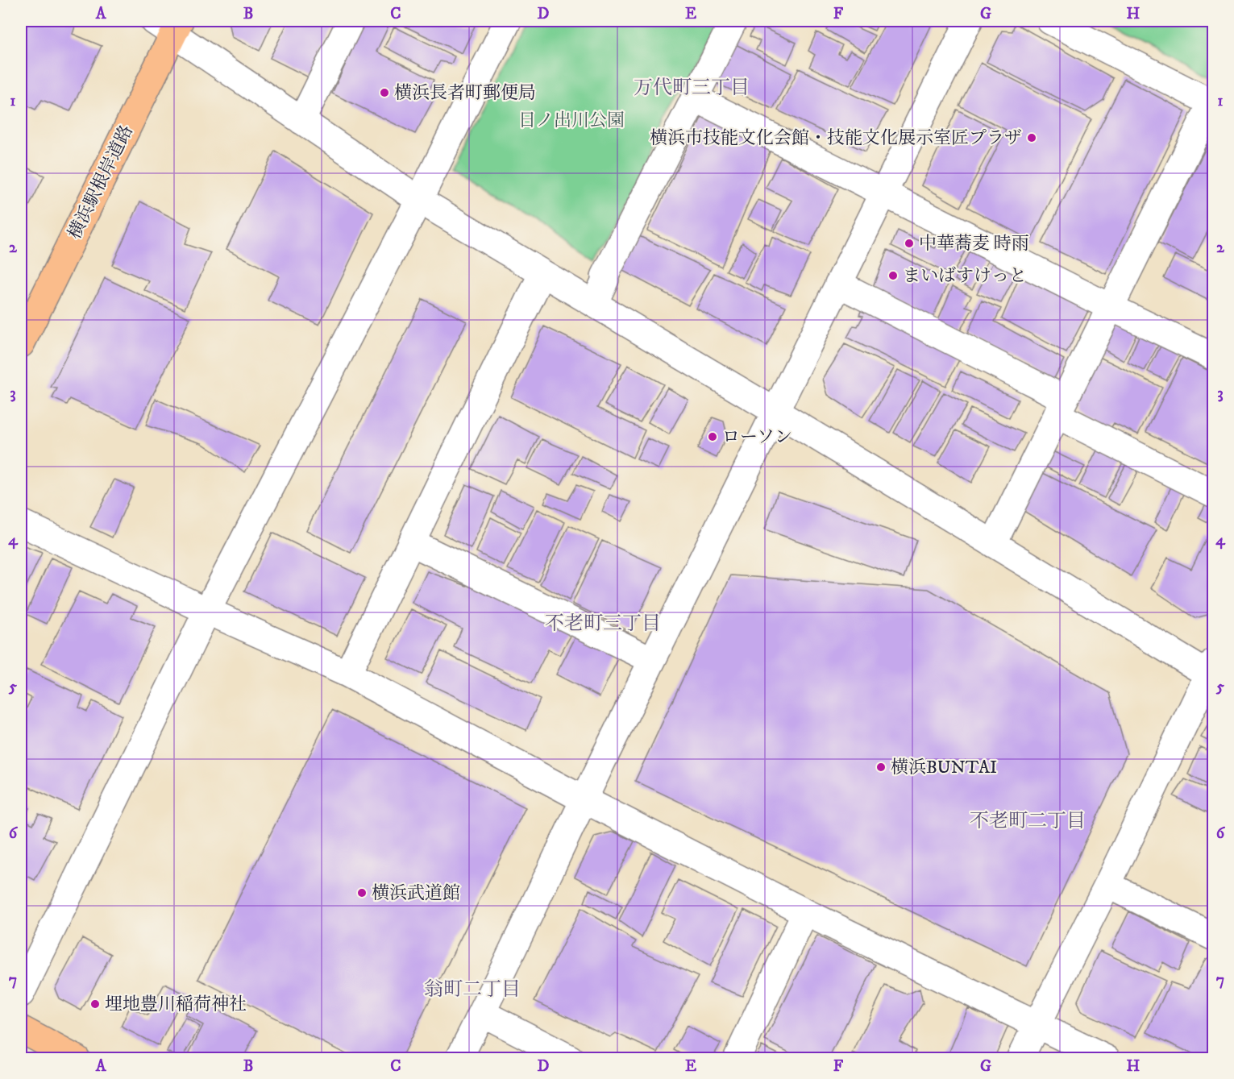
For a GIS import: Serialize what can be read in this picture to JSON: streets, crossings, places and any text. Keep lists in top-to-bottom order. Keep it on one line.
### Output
{"streets":{"main road":["横浜駅根岸道路"]},"districts":["万代町三丁目","不老町三丁目","不老町二丁目","翁町二丁目"],"parks":["日ノ出川公園"],"places":["横浜長者町郵便局","横浜市技能文化会館・技能文化展示室匠プラザ","中華蕎麦 時雨","まいばすけっと","ローソン","横浜BUNTAI","横浜武道館","埋地豊川稲荷神社"],"grid":{"columns":["A","B","C","D","E","F","G","H"],"rows":["1","2","3","4","5","6","7"]}}
